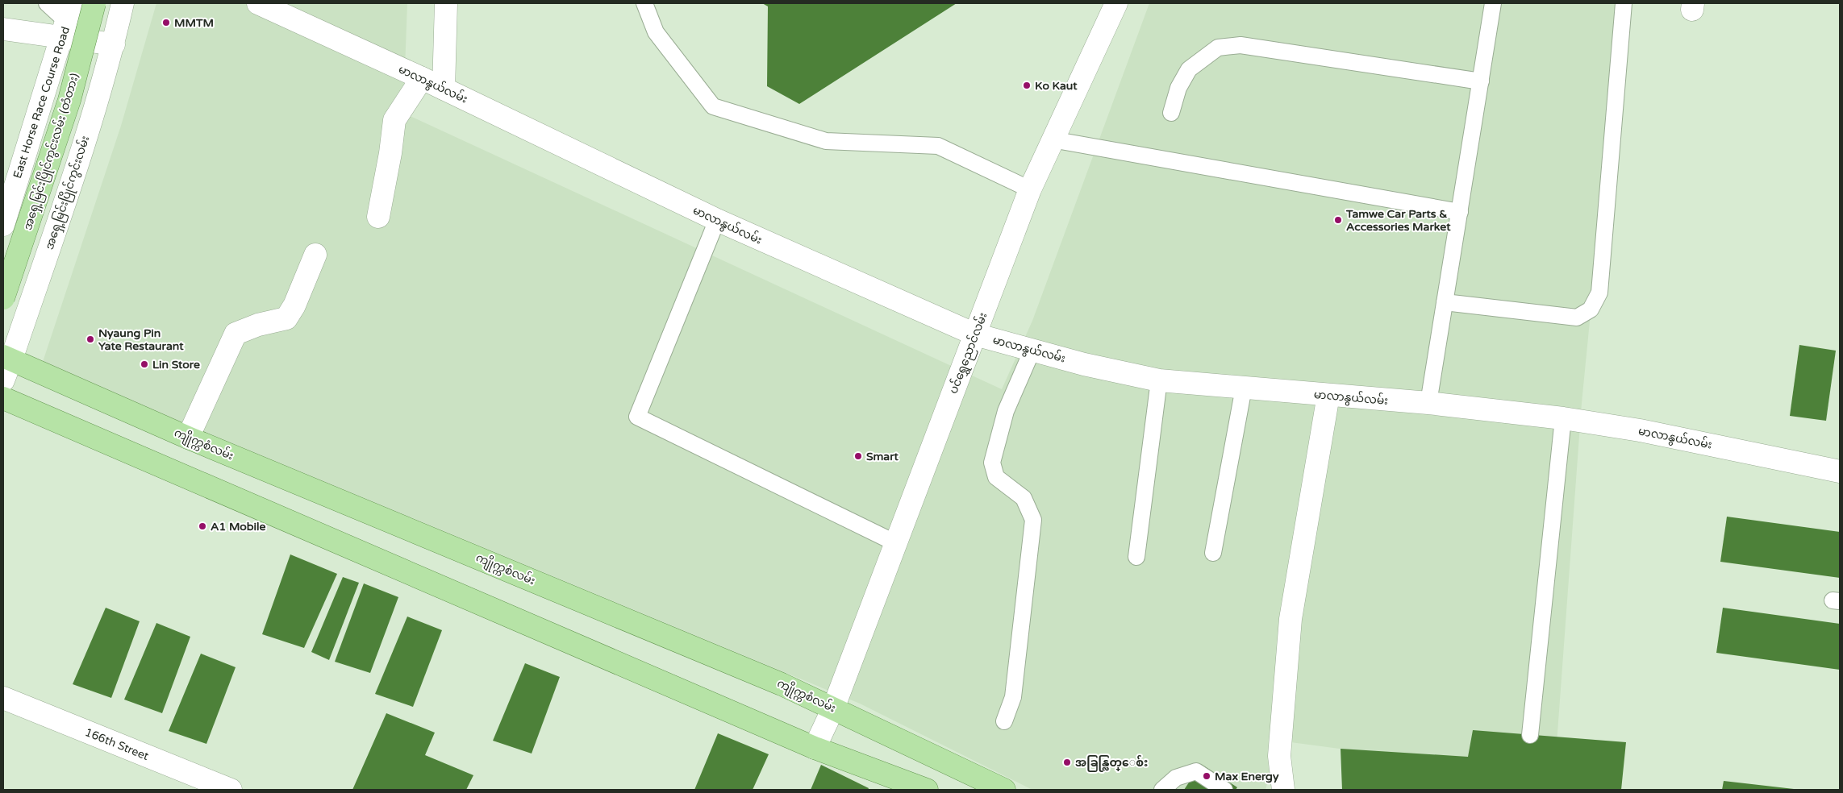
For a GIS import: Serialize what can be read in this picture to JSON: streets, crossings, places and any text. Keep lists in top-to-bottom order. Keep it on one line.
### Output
{"streets":{"main road":["အရှေ့မြင်းပြိုင်ကွင်းလမ်း (တံတား)","ကျိုက္ကစံလမ်း"],"street":["မာလာနွယ်လမ်း","East Horse Race Course Road","အရှေ့မြင်းပြိုင်ကွင်းလမ်း","ပင်ရွှေညောင်လမ်း","166th Street"]},"crossings":[["မာလာနွယ်လမ်း","ပင်ရွှေညောင်လမ်း"],["အရှေ့မြင်းပြိုင်ကွင်းလမ်း","ကျိုက္ကစံလမ်း"],["ပင်ရွှေညောင်လမ်း","ကျိုက္ကစံလမ်း"]],"places":["MMTM","Ko Kaut","Tamwe Car Parts & Accessories Market","Nyaung Pin Yate Restaurant","Lin Store","Smart","A1 Mobile","အခြန္လြတ္ေစ်း","Max Energy"]}
